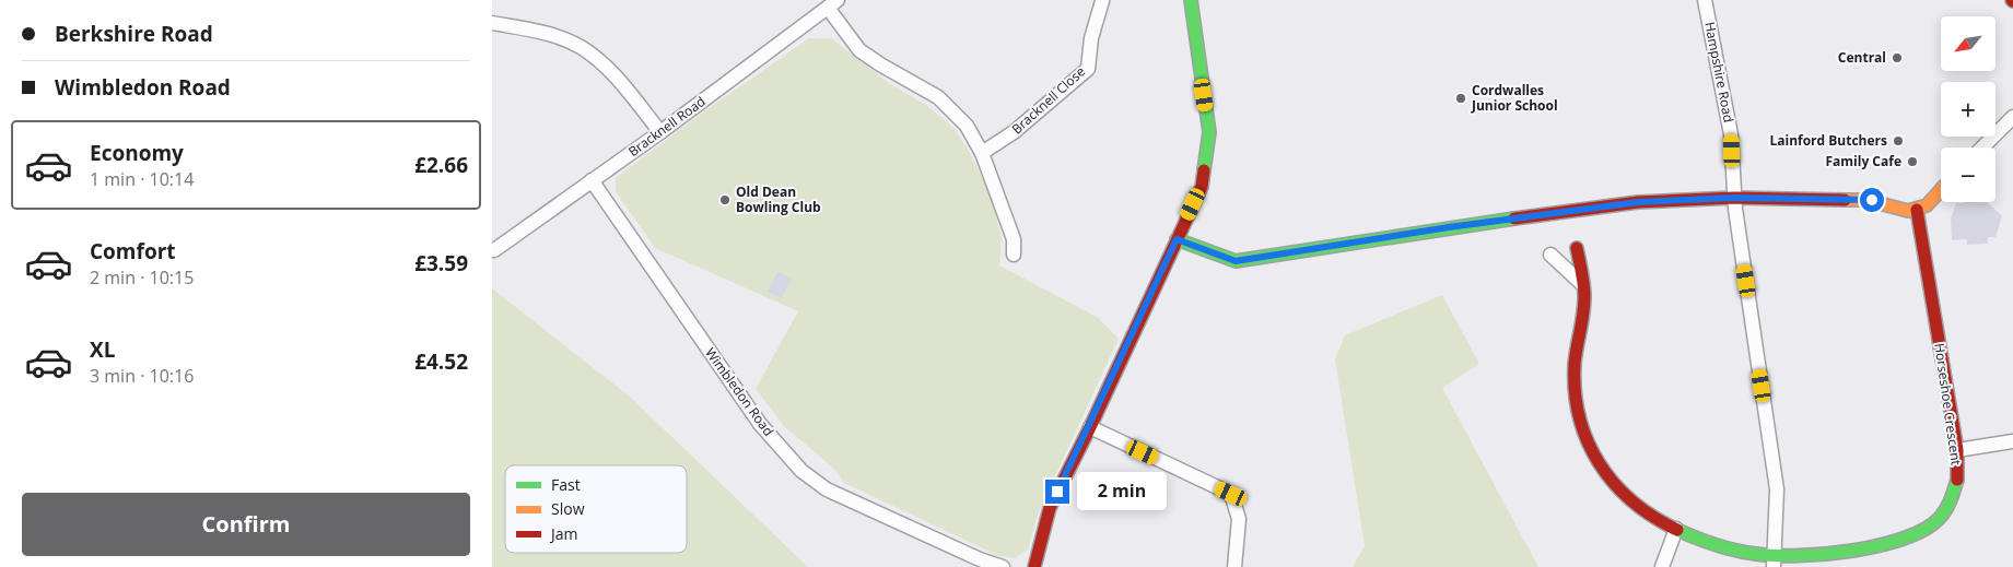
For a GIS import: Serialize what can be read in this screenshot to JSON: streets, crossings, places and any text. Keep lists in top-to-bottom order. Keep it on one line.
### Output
{"streets":{"street":["Hampshire Road","Bracknell Close","Bracknell Road","Wimbledon Road","Horseshoe Crescent"]},"crossings":[["Hampshire Road","Horseshoe Crescent"],["Bracknell Road","Wimbledon Road"]],"places":["Central","Cordwalles Junior School","Lainford Butchers","Family Cafe","Old Dean Bowling Club"],"legend":["Fast","Slow","Jam"],"north":"bottom left","page":{"banner":["Berkshire Road","Wimbledon Road"],"map_buttons":["+","−"],"list":[{"name":"Economy","note":"1 min · 10:14","value":"£2.66"},{"name":"Comfort","note":"2 min · 10:15","value":"£3.59"},{"name":"XL","note":"3 min · 10:16","value":"£4.52"}],"bubble":"2 min","buttons":"Confirm"}}
